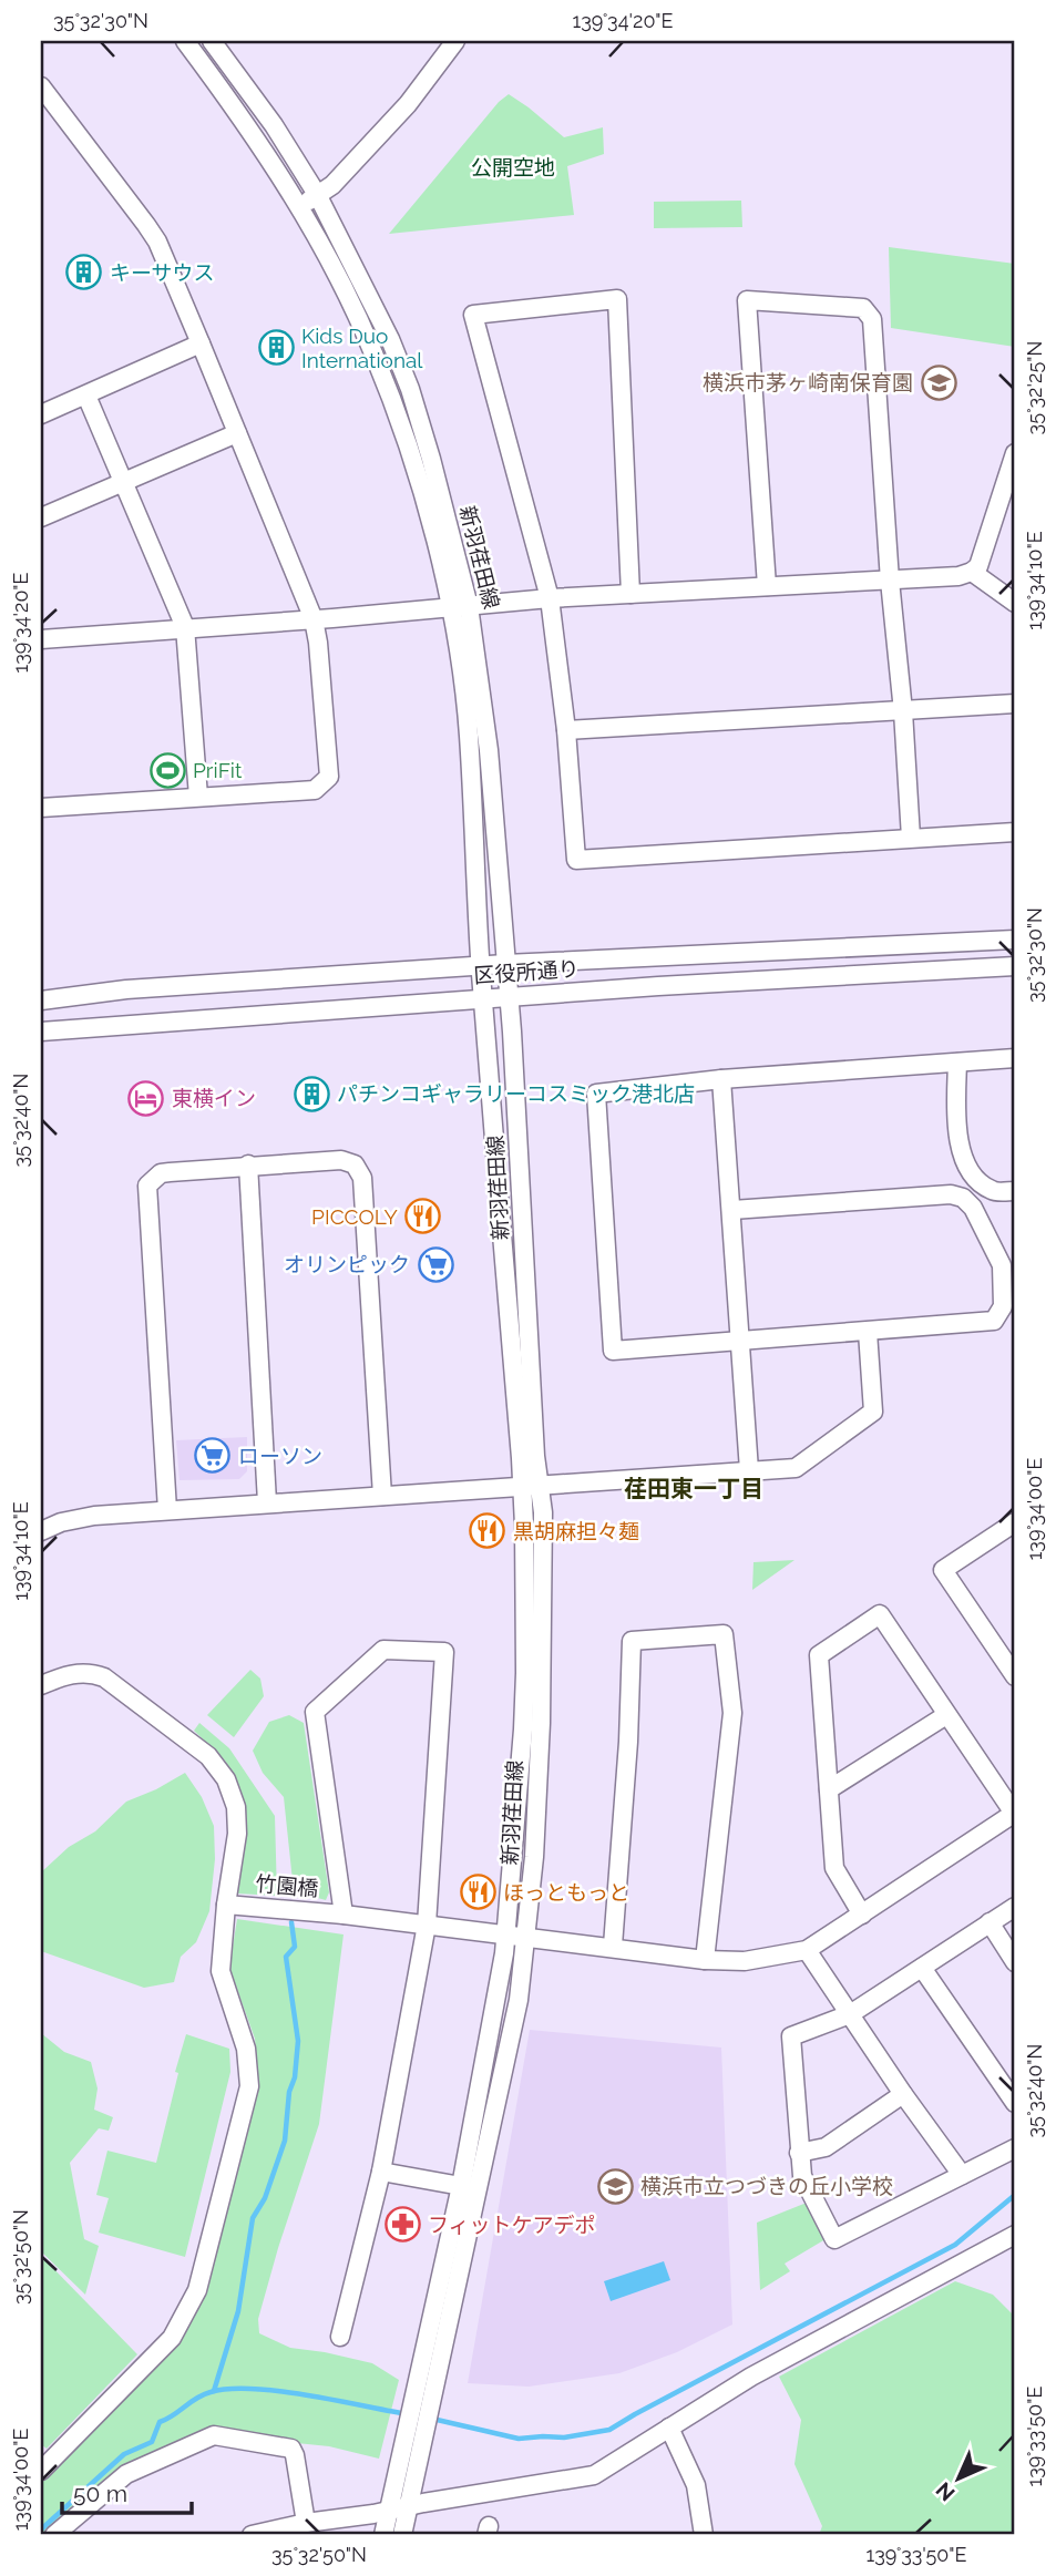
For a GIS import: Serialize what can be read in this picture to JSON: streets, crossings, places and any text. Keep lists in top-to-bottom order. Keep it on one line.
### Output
{"streets":{"street":["新羽荏田線","区役所通り","竹園橋"]},"crossings":[["新羽荏田線","区役所通り"],["新羽荏田線","竹園橋"]],"districts":["荏田東一丁目"],"parks":["公開空地"],"places":{"building":["キーサウス","Kids Duo International","パチンコギャラリーコスミック港北店"],"school or university":["横浜市茅ヶ崎南保育園","横浜市立つづきの丘小学校"],"sports":["PriFit"],"hotel":["東横イン"],"restaurant":["PICCOLY","黒胡麻担々麺","ほっともっと"],"supermarket":["オリンピック","ローソン"],"pharmacy":["フィットケアデポ"]},"scale_bar":"50 m","north":"bottom left","coordinates":["35°32'30\"N","139°34'20\"E","35°32'25\"N","139°34'10\"E","35°32'40\"N","139°34'00\"E","35°32'50\"N","139°33'50\"E"]}
